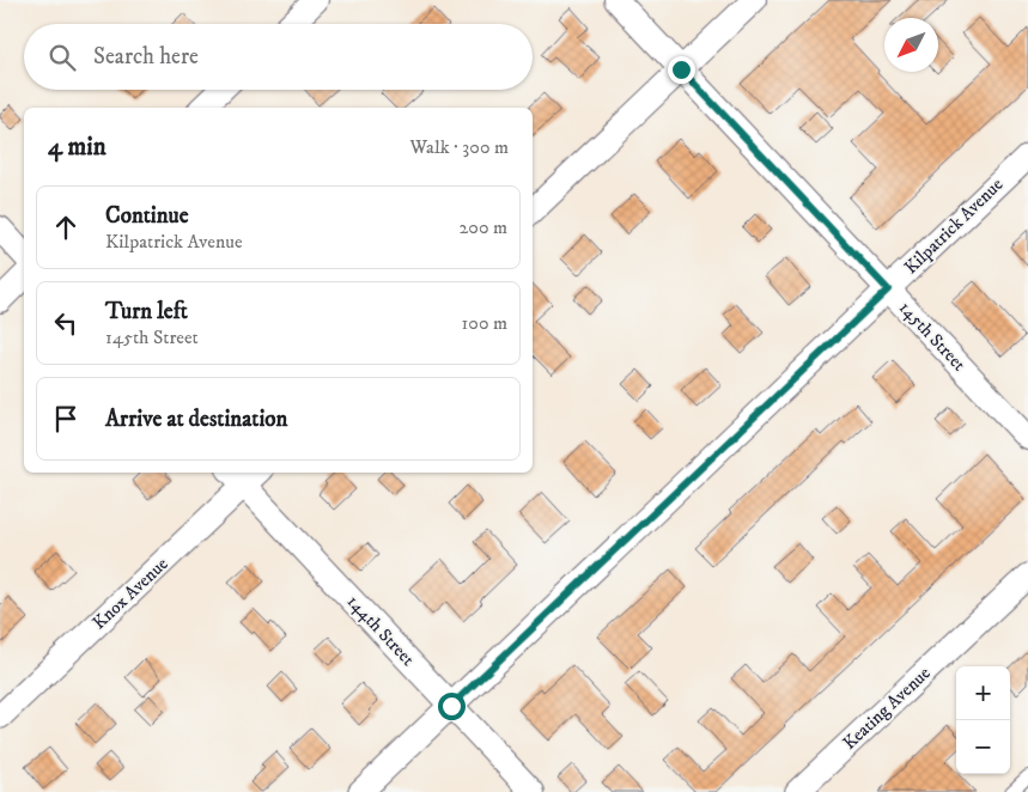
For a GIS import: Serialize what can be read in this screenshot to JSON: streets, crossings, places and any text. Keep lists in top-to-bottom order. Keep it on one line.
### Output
{"streets":{"street":["Kilpatrick Avenue","145th Street","Knox Avenue","144th Street","Keating Avenue"]},"crossings":[["Kilpatrick Avenue","145th Street"],["Kilpatrick Avenue","144th Street"],["Knox Avenue","144th Street"]],"north":"bottom left","page":{"search":"Search here","heading":["4 min","Walk · 300 m"],"list":[["Continue","Kilpatrick Avenue","200 m"],["Turn left","145th Street","100 m"],"Arrive at destination"],"map_buttons":["+","−"]}}
